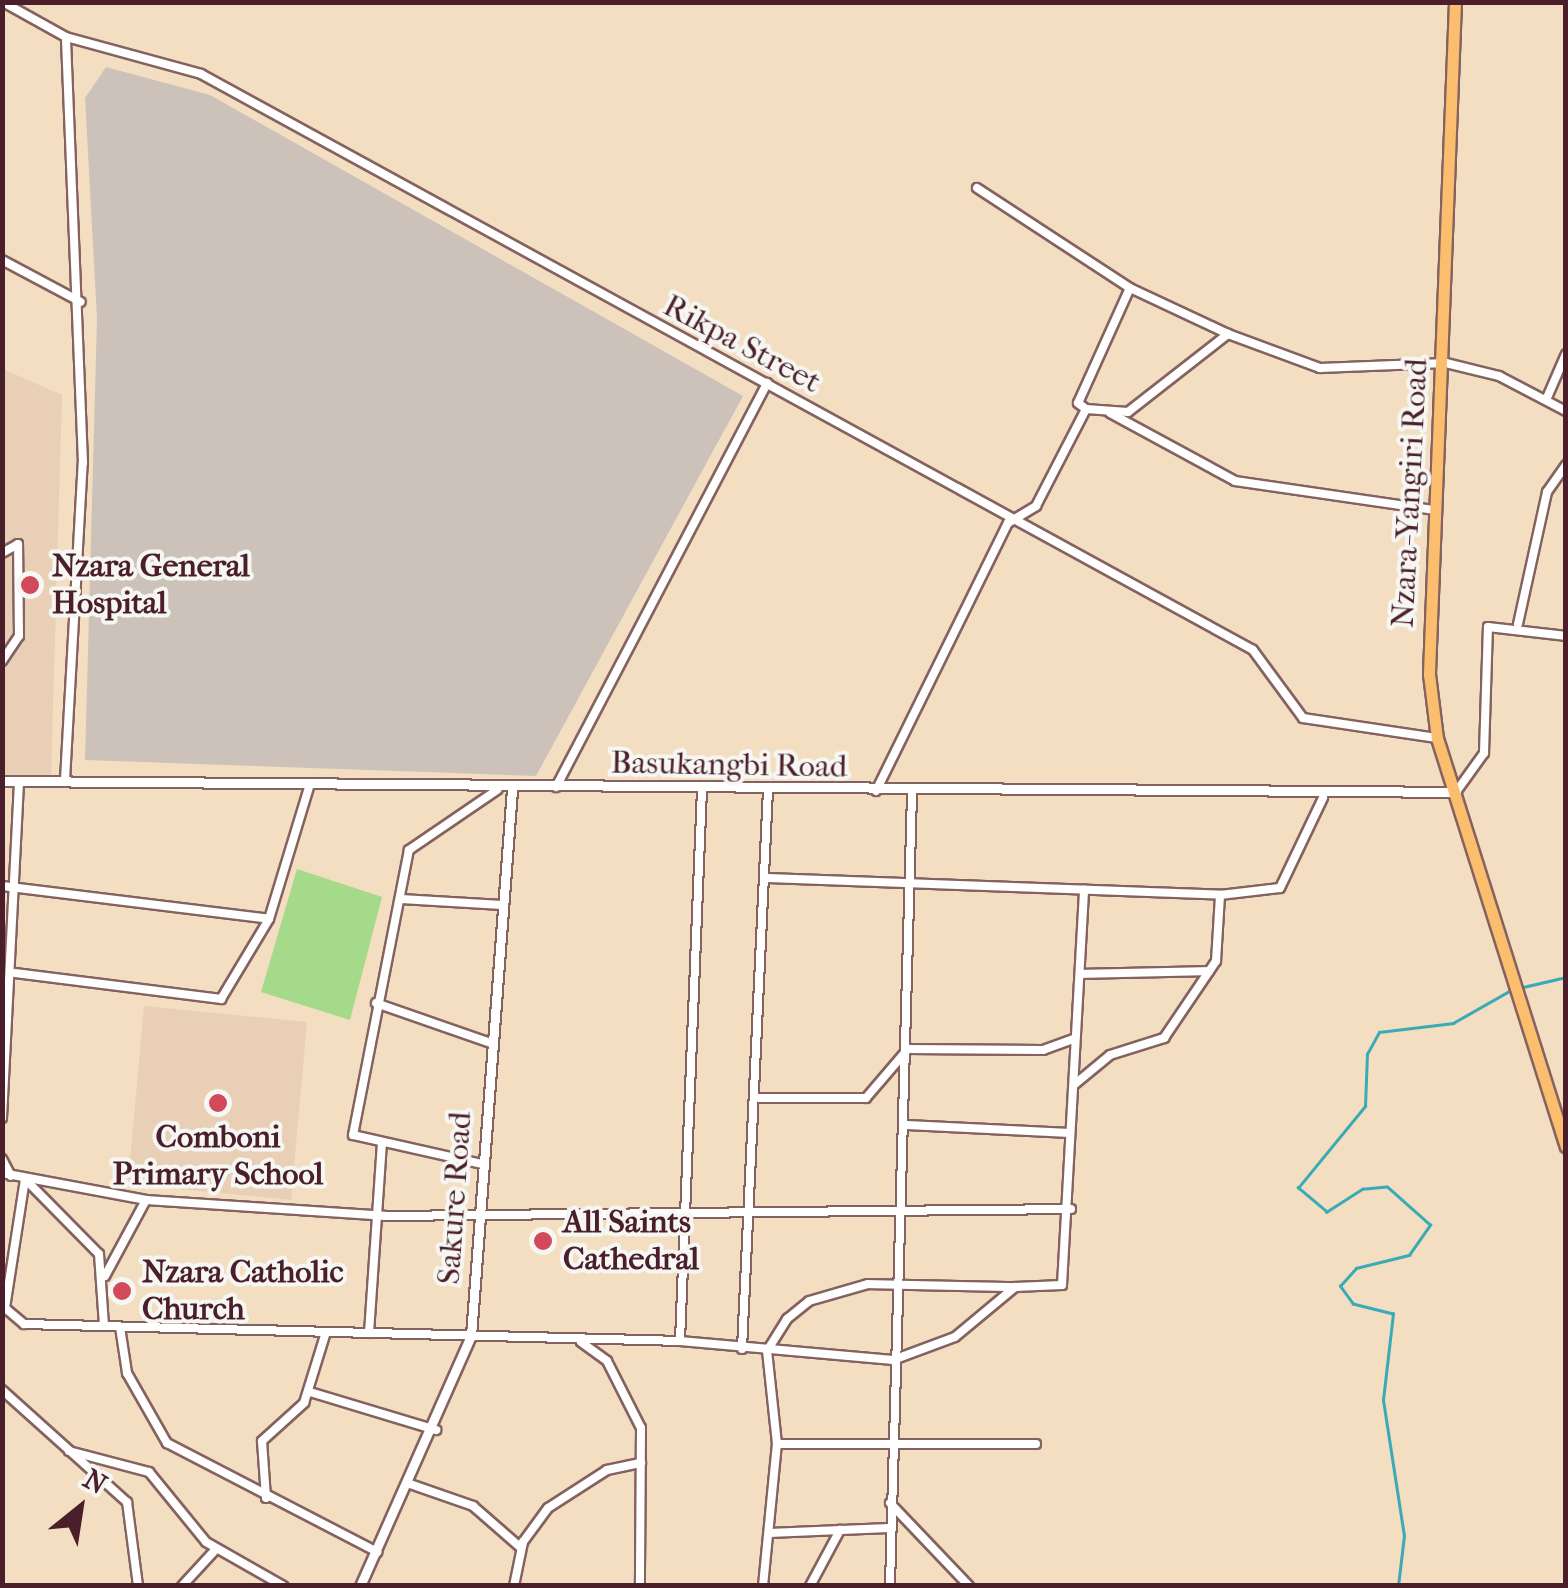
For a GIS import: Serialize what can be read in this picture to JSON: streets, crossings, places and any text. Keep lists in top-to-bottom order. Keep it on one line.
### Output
{"streets":{"main road":["Nzara-Yangiri Road"],"street":["Rikpa Street","Basukangbi Road","Sakure Road"]},"crossings":[["Rikpa Street","Nzara-Yangiri Road"],["Nzara-Yangiri Road","Basukangbi Road"],["Basukangbi Road","Sakure Road"]],"places":["Nzara General Hospital","Comboni Primary School","All Saints Cathedral","Nzara Catholic Church"],"north":"top right"}
